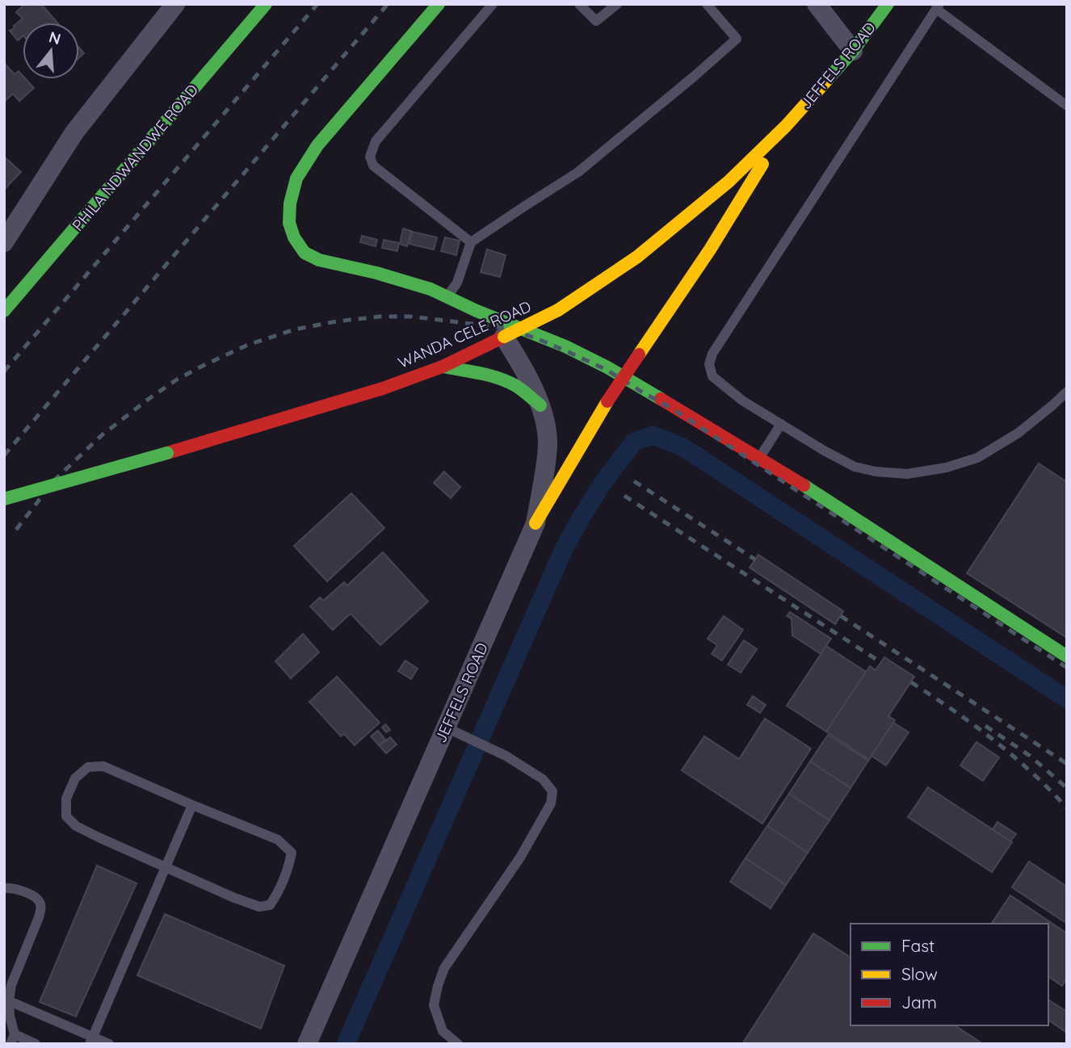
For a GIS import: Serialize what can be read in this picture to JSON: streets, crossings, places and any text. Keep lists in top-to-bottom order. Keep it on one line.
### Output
{"streets":{"main road":["JEFFELS ROAD","PHILA NDWANDWE ROAD","WANDA CELE ROAD"]},"crossings":[["JEFFELS ROAD","WANDA CELE ROAD"]],"legend":["Fast","Slow","Jam"],"north":"top"}
